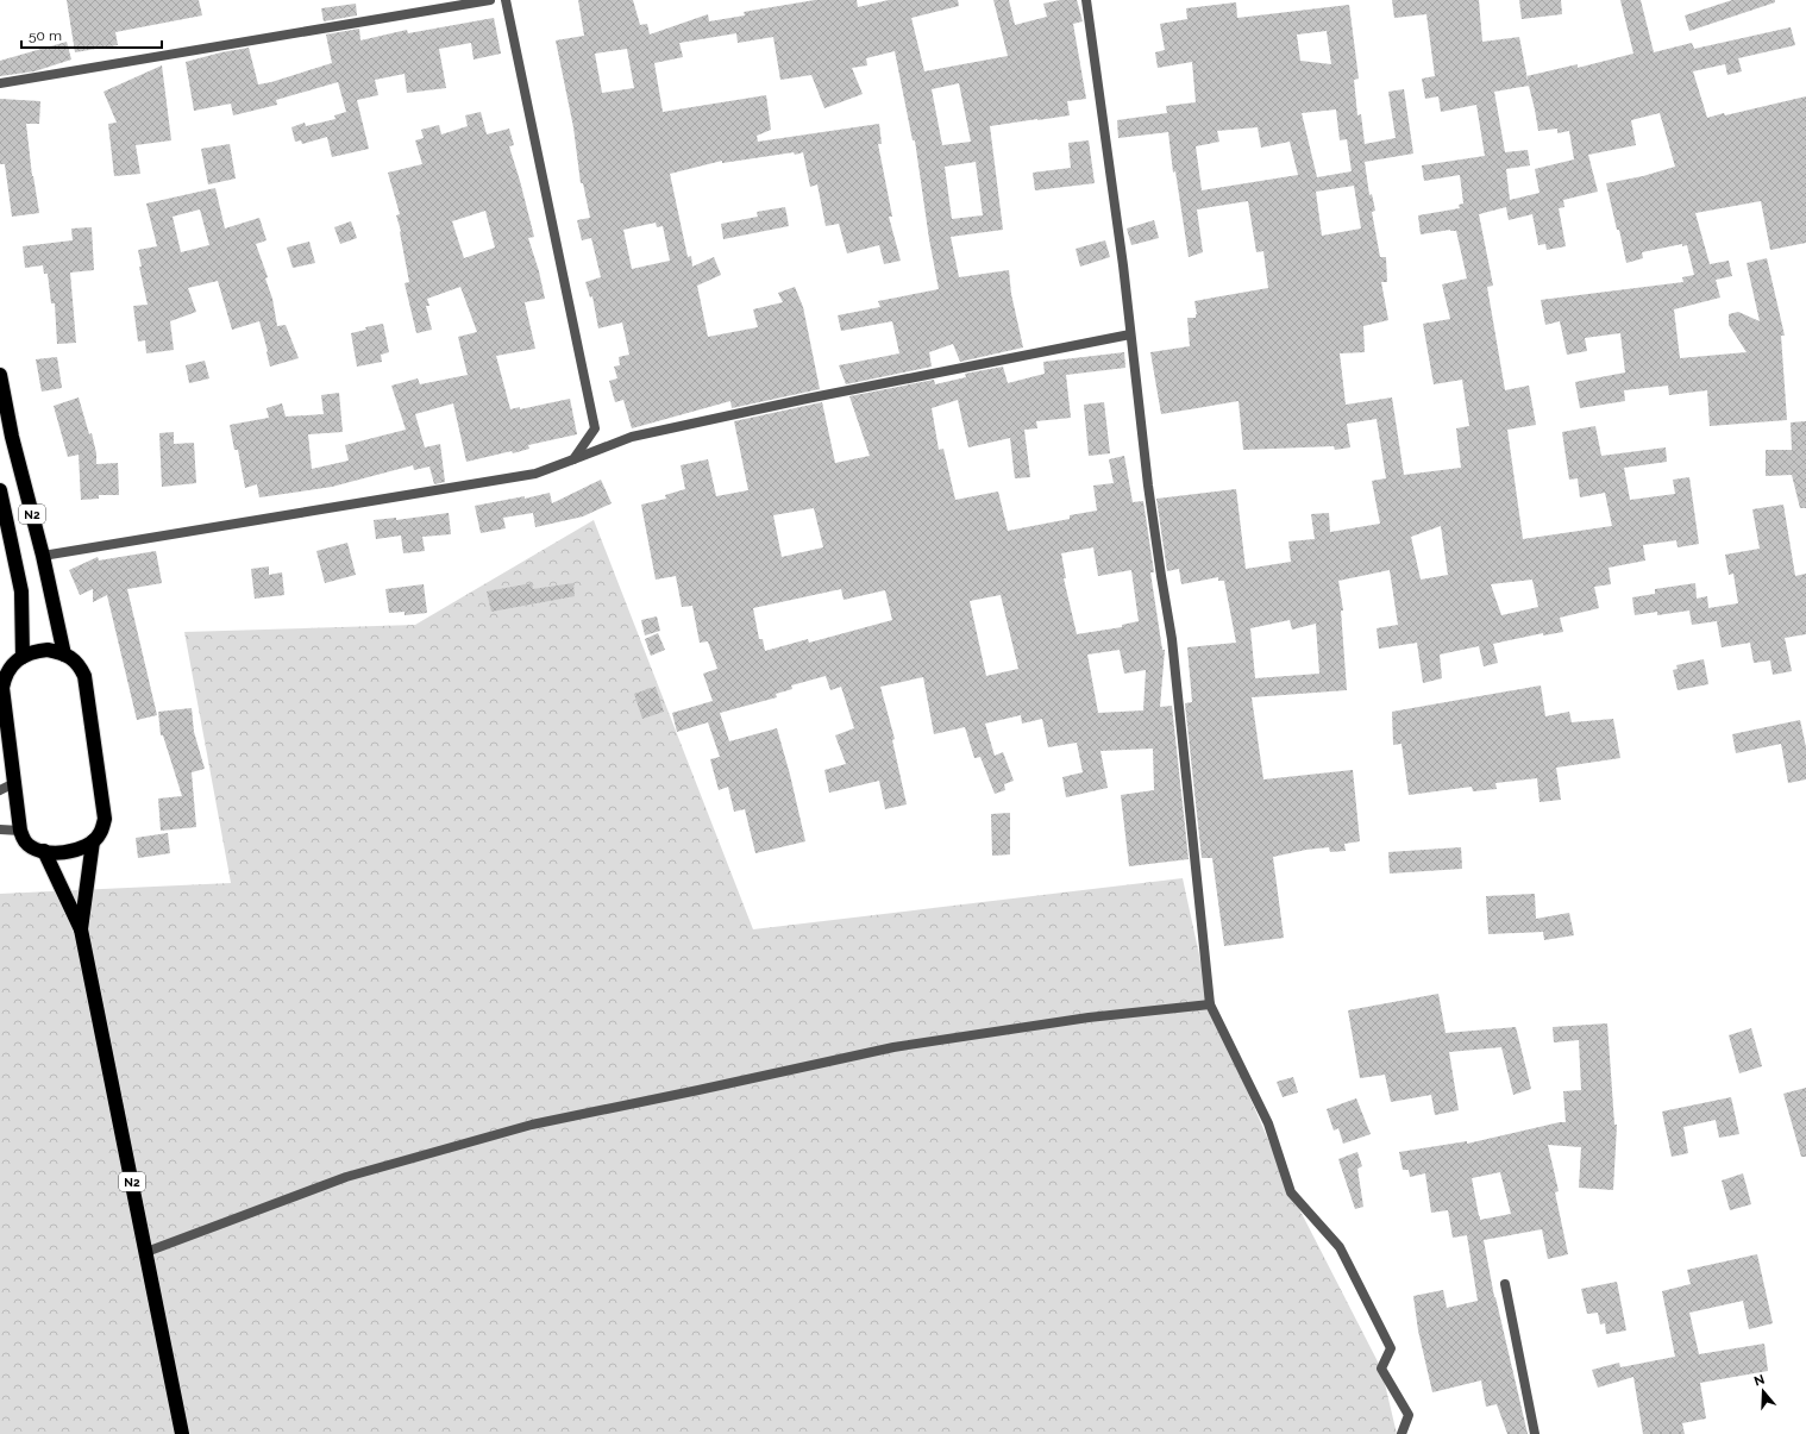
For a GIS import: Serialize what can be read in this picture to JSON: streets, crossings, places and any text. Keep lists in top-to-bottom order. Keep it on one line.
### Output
{"streets":{"highway":["N2"]},"scale_bar":"50 m","north":"top"}
